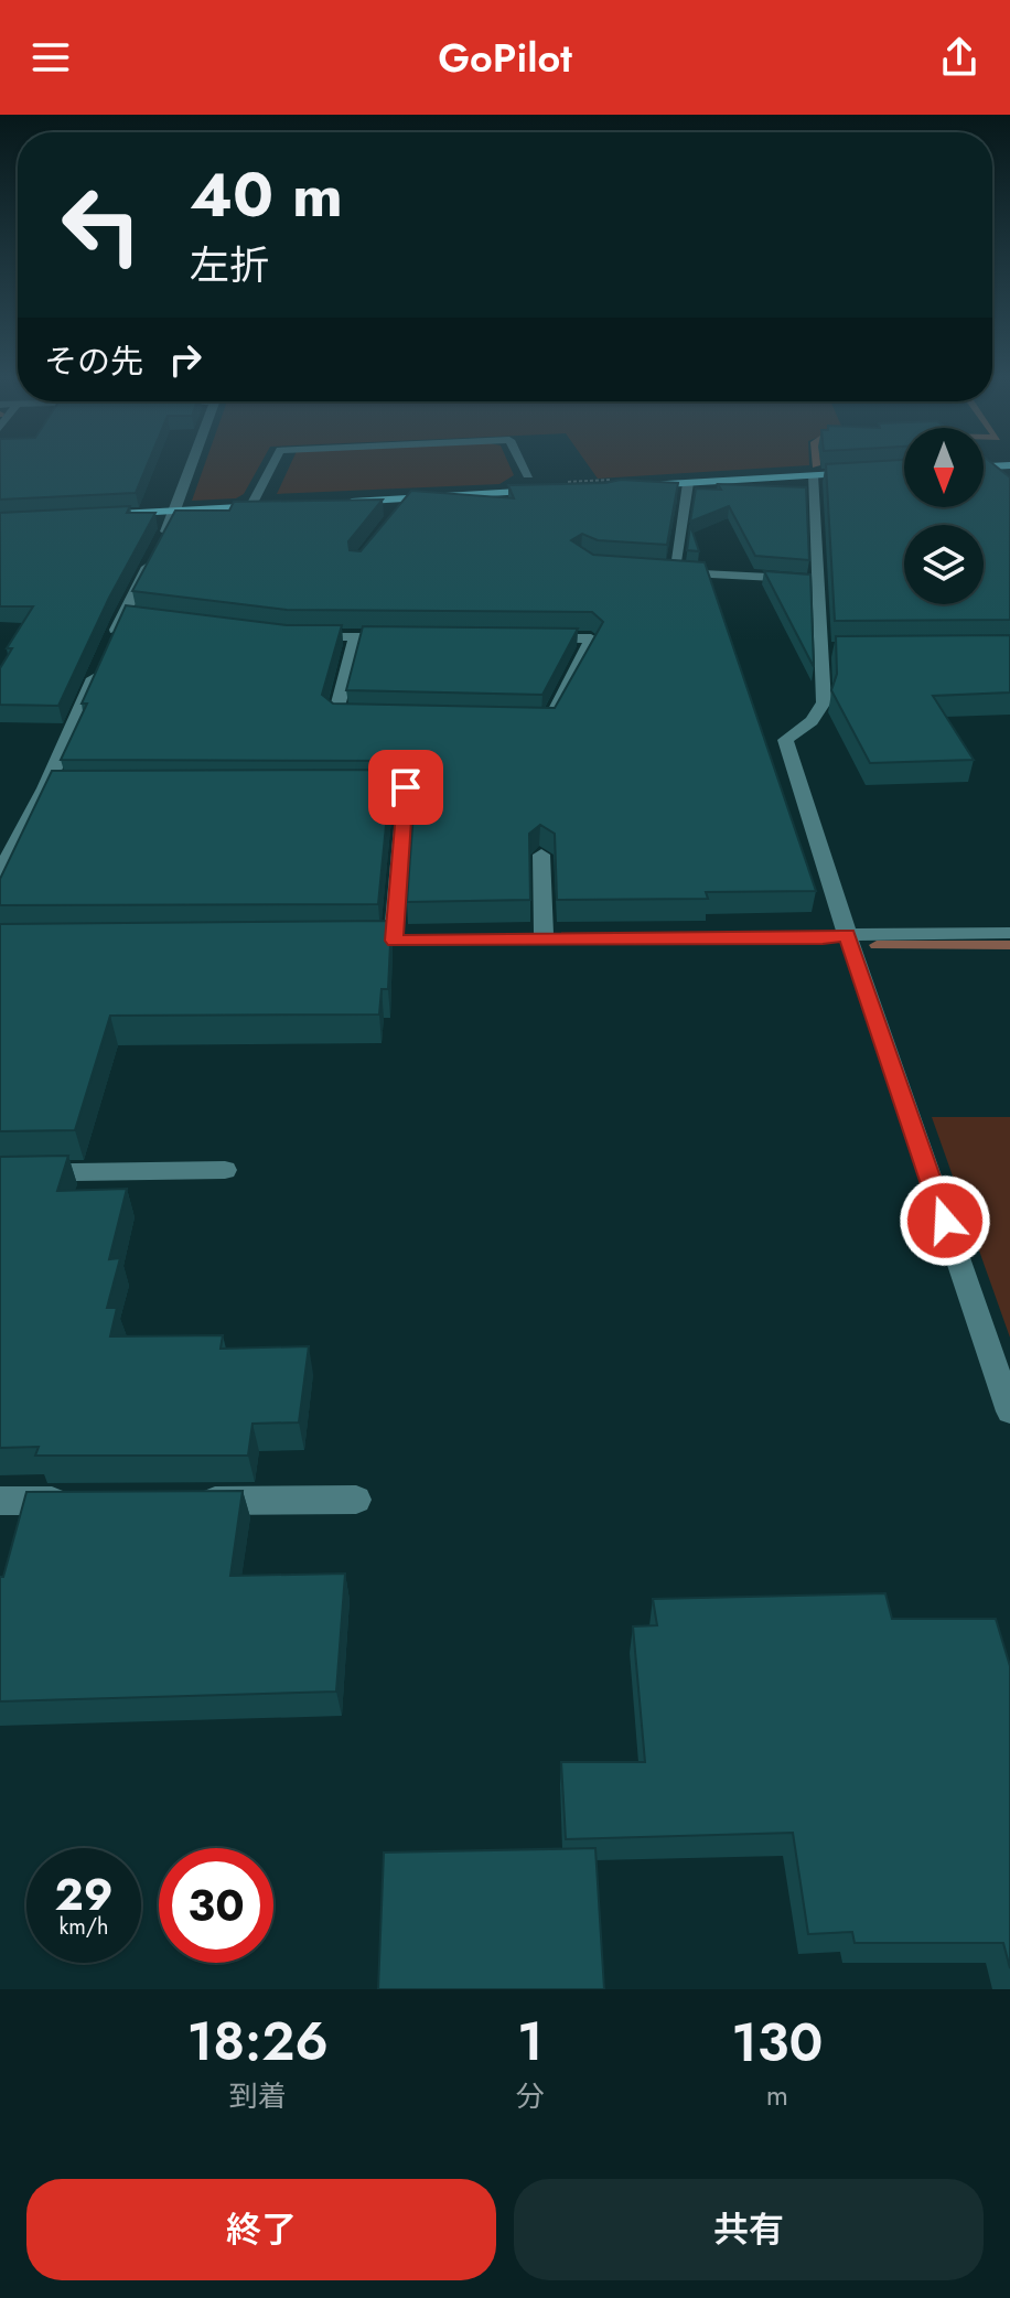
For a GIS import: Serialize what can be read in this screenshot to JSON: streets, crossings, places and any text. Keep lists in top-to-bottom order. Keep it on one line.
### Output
{"north":"bottom","page":{"header":"GoPilot","turn":["40 m","左折"],"then":"その先","speed":"29 km/h","limit":"30","eta":["18:26","到着","1","分","130","m"],"buttons":["終了","共有"]}}
